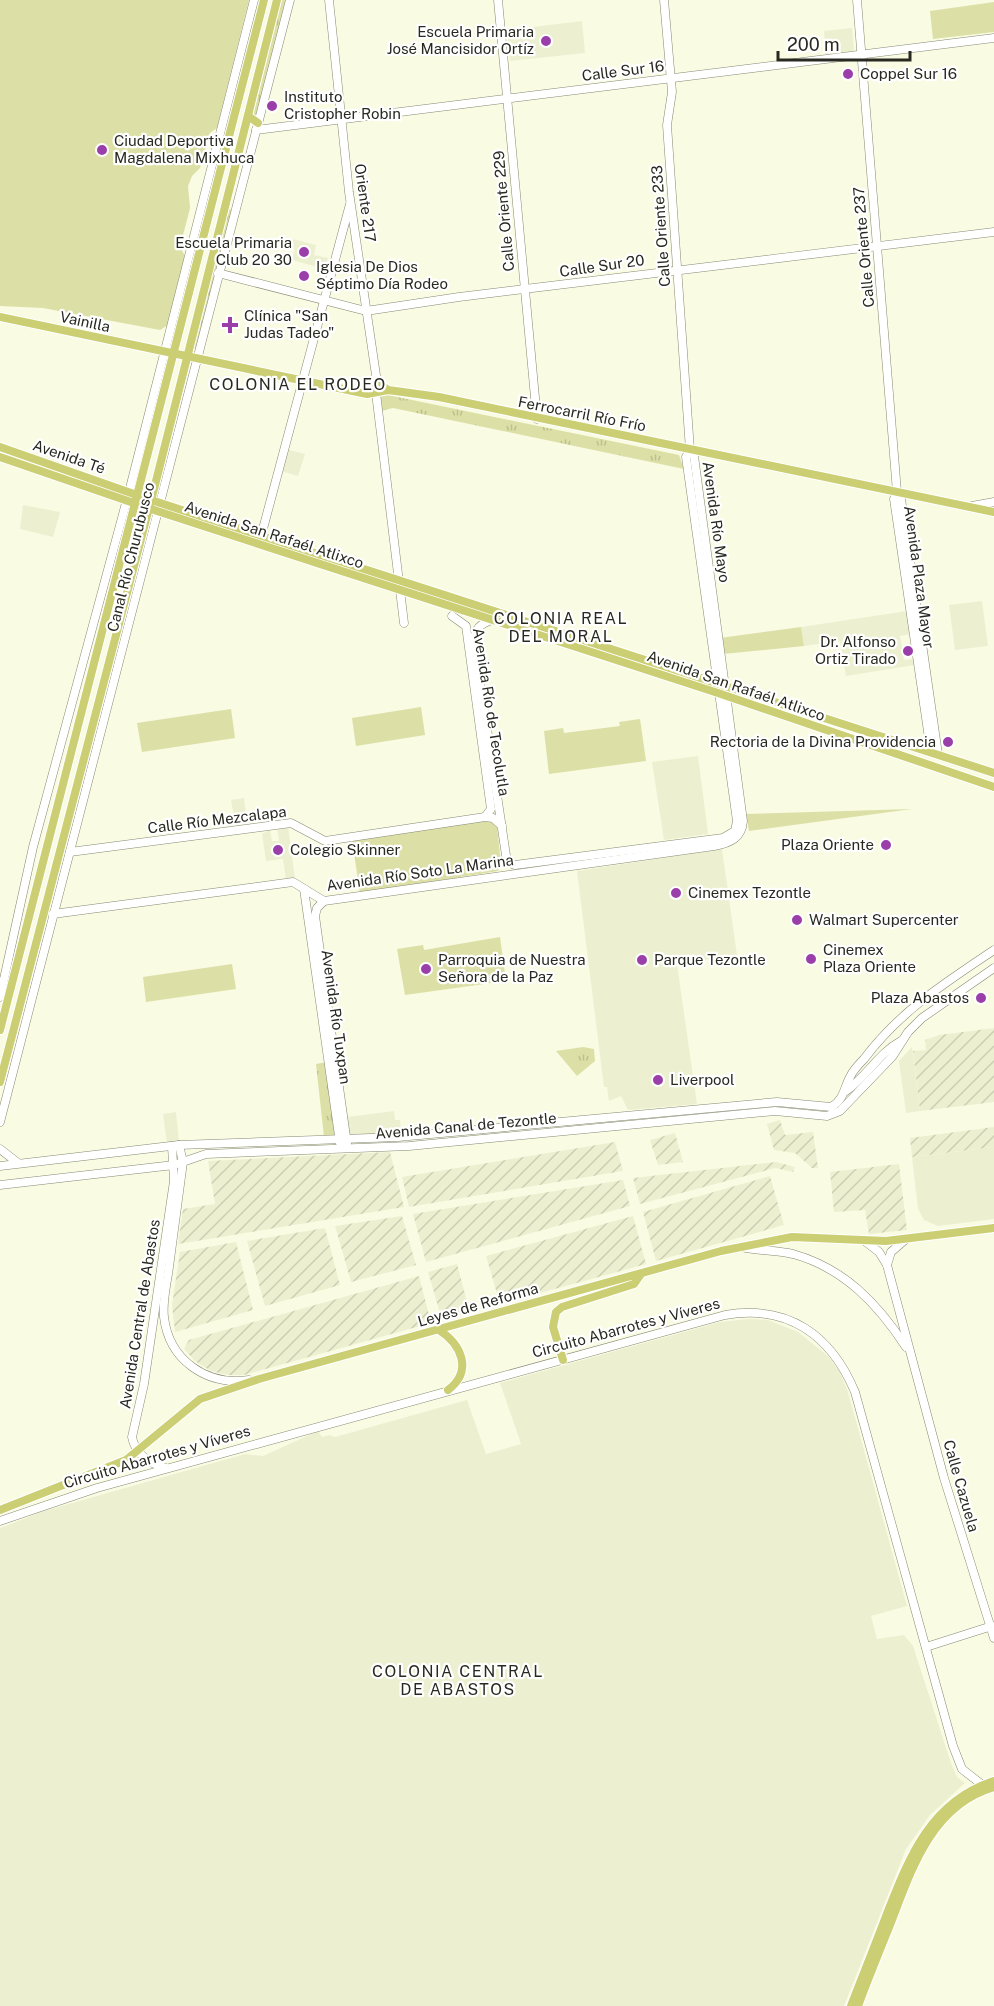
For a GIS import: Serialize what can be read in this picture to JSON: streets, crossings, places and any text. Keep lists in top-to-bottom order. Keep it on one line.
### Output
{"streets":{"main road":["Vainilla","Ferrocarril Río Frío","Avenida Té","Avenida San Rafaél Atlixco","Canal Río Churubusco","Leyes de Reforma"],"street":["Calle Sur 16","Oriente 217","Calle Oriente 229","Calle Oriente 233","Calle Oriente 237","Calle Sur 20","Avenida Río Mayo","Avenida Plaza Mayor","Avenida Río de Tecolutla","Calle Río Mezcalapa","Avenida Río Soto La Marina","Avenida Río Tuxpan","Avenida Canal de Tezontle","Avenida Central de Abastos","Circuito Abarrotes y Víveres","Calle Cazuela"]},"crossings":[["Calle Sur 16","Oriente 217"],["Calle Sur 16","Calle Oriente 229"],["Calle Sur 16","Calle Oriente 233"],["Calle Sur 16","Calle Oriente 237"],["Calle Sur 16","Canal Río Churubusco"],["Oriente 217","Calle Sur 20"],["Oriente 217","Ferrocarril Río Frío"],["Oriente 217","Avenida San Rafaél Atlixco"],["Calle Oriente 229","Calle Sur 20"],["Calle Oriente 229","Ferrocarril Río Frío"],["Calle Oriente 233","Calle Sur 20"],["Calle Oriente 233","Ferrocarril Río Frío"],["Calle Oriente 233","Avenida Río Mayo"],["Calle Oriente 237","Calle Sur 20"],["Calle Oriente 237","Ferrocarril Río Frío"],["Calle Oriente 237","Avenida Plaza Mayor"],["Calle Sur 20","Canal Río Churubusco"],["Vainilla","Ferrocarril Río Frío"],["Vainilla","Canal Río Churubusco"],["Ferrocarril Río Frío","Avenida Río Mayo"],["Ferrocarril Río Frío","Canal Río Churubusco"],["Ferrocarril Río Frío","Avenida Plaza Mayor"],["Avenida Té","Avenida San Rafaél Atlixco"],["Avenida Té","Canal Río Churubusco"],["Avenida Río Mayo","Avenida San Rafaél Atlixco"],["Avenida Río Mayo","Avenida Río Soto La Marina"],["Avenida San Rafaél Atlixco","Canal Río Churubusco"],["Avenida San Rafaél Atlixco","Avenida Plaza Mayor"],["Avenida San Rafaél Atlixco","Avenida Río de Tecolutla"],["Canal Río Churubusco","Calle Río Mezcalapa"],["Canal Río Churubusco","Avenida Río Soto La Marina"],["Avenida Río de Tecolutla","Calle Río Mezcalapa"],["Avenida Río de Tecolutla","Avenida Río Soto La Marina"],["Avenida Río Soto La Marina","Avenida Río Tuxpan"],["Avenida Río Tuxpan","Avenida Canal de Tezontle"],["Avenida Canal de Tezontle","Avenida Central de Abastos"],["Leyes de Reforma","Avenida Central de Abastos"],["Leyes de Reforma","Calle Cazuela"]],"districts":["COLONIA EL RODEO","COLONIA REAL DEL MORAL","COLONIA CENTRAL DE ABASTOS"],"places":{"other":["Escuela Primaria José Mancisidor Ortíz","Coppel Sur 16","Instituto Cristopher Robin","Ciudad Deportiva Magdalena Mixhuca","Escuela Primaria Club 20 30","Iglesia De Dios Séptimo Día Rodeo","Dr. Alfonso Ortiz Tirado","Rectoria de la Divina Providencia","Plaza Oriente","Colegio Skinner","Cinemex Tezontle","Walmart Supercenter","Cinemex Plaza Oriente","Parque Tezontle","Parroquia de Nuestra Señora de la Paz","Plaza Abastos","Liverpool"],"health":["Clínica \"San Judas Tadeo\""]},"scale_bar":"200 m"}
